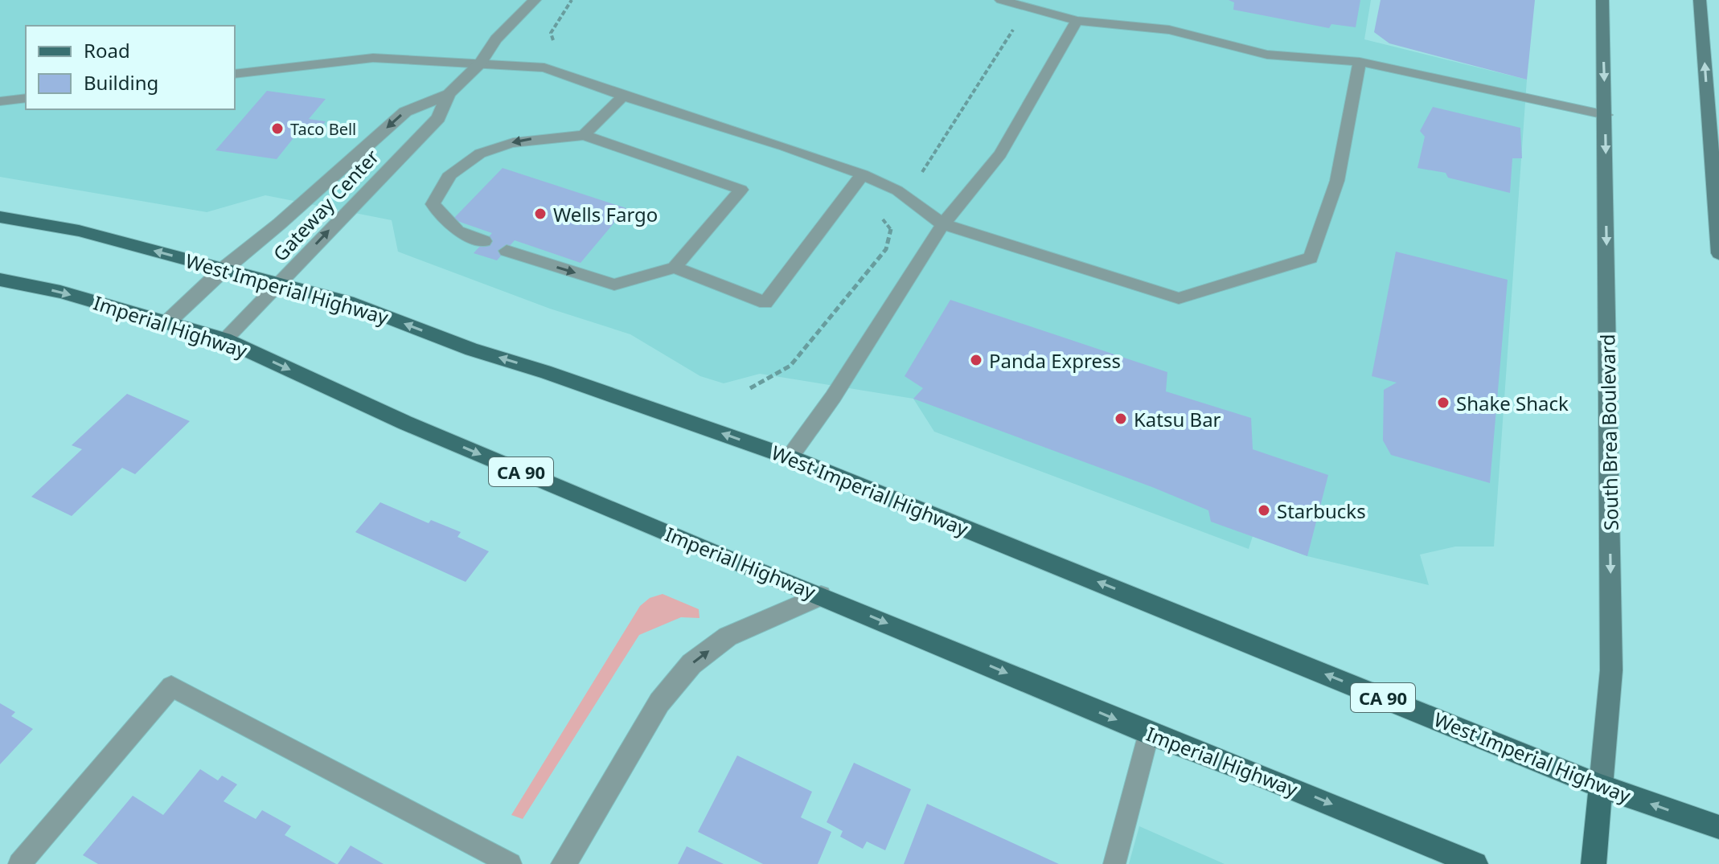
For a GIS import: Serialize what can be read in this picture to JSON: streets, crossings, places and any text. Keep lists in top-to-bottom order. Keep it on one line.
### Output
{"streets":{"main road":["West Imperial Highway","Imperial Highway","South Brea Boulevard","CA 90"],"street":["Gateway Center"]},"crossings":[["Gateway Center","West Imperial Highway"],["Gateway Center","Imperial Highway"],["West Imperial Highway","South Brea Boulevard"]],"one_way":["West Imperial Highway","Imperial Highway"],"places":["Taco Bell","Wells Fargo","Panda Express","Shake Shack","Katsu Bar","Starbucks"],"legend":["Road","Building"]}
